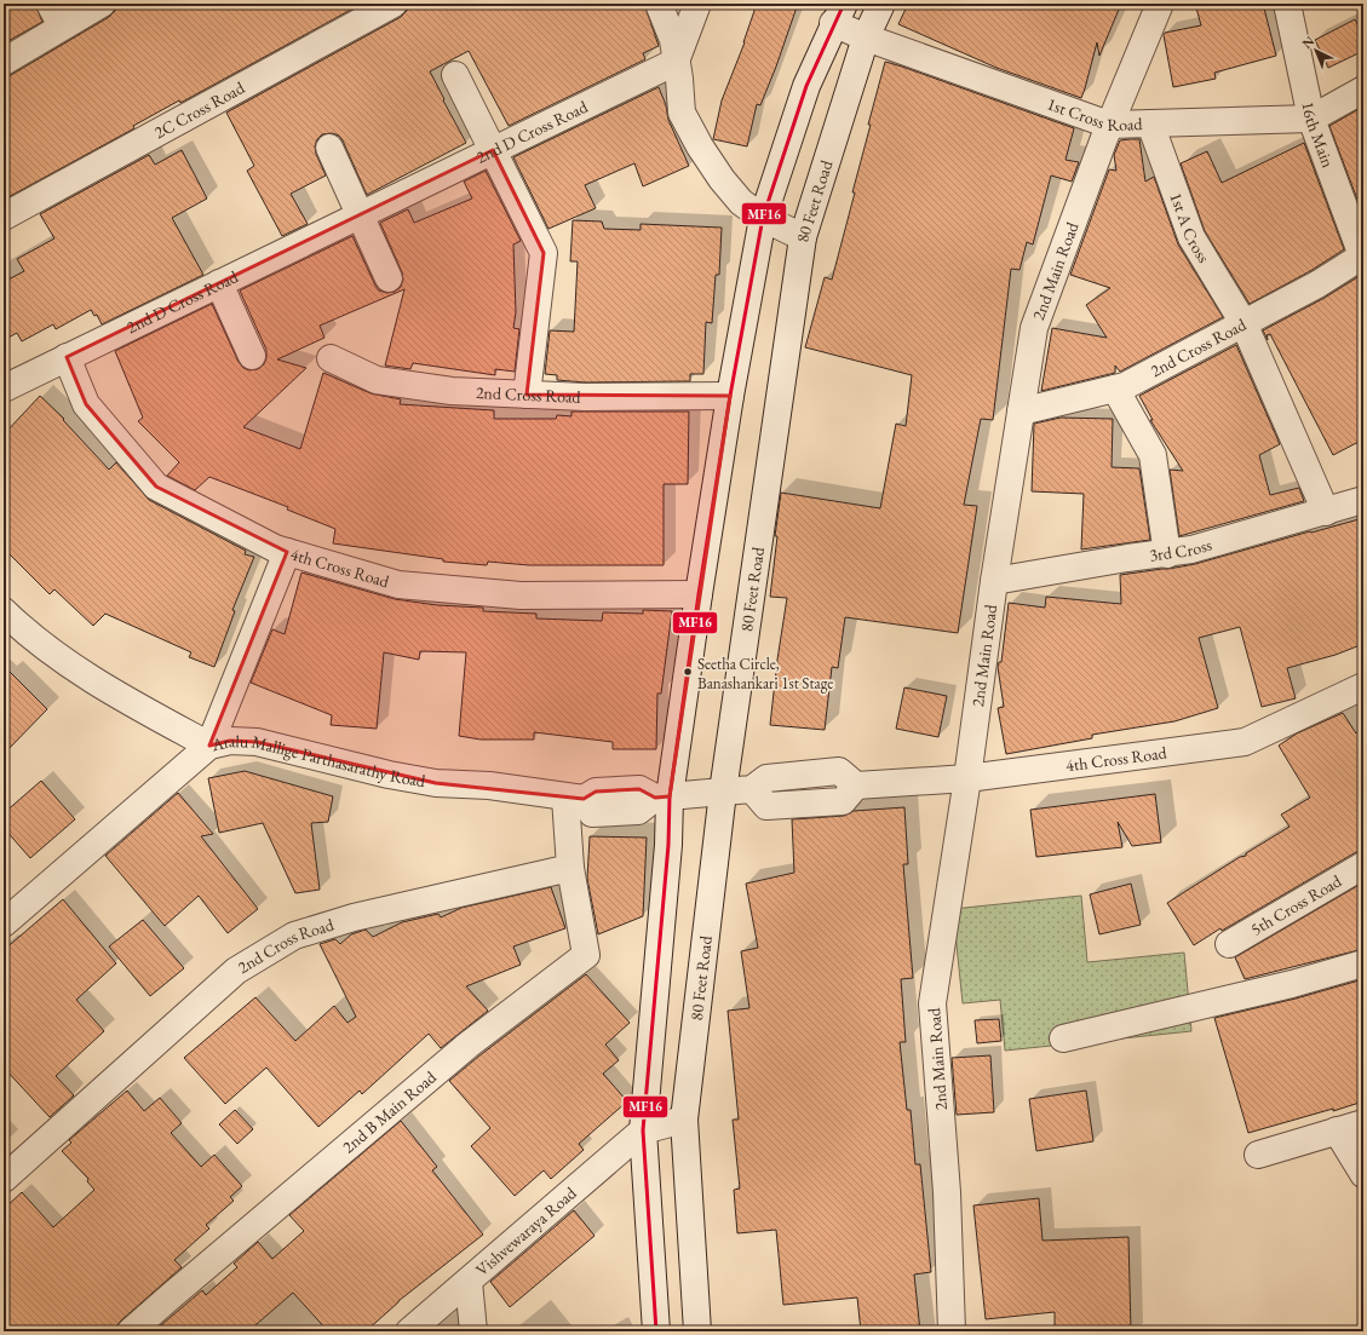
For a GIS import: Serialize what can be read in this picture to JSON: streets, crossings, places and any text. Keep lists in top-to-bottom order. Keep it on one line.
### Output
{"streets":{"street":["2C Cross Road","1st Cross Road","2nd D Cross Road","16th Main","80 Feet Road","1st A Cross","2nd Main Road","2nd Cross Road","3rd Cross","4th Cross Road","Aralu Mallige Parthasarathy Road","5th Cross Road","2nd B Main Road","Vishvewaraya Road"]},"crossings":[["1st Cross Road","16th Main"],["1st Cross Road","80 Feet Road"],["1st Cross Road","1st A Cross"],["1st Cross Road","2nd Main Road"],["2nd D Cross Road","4th Cross Road"],["16th Main","2nd Cross Road"],["80 Feet Road","4th Cross Road"],["1st A Cross","2nd Cross Road"],["1st A Cross","3rd Cross"],["2nd Main Road","2nd Cross Road"],["2nd Main Road","3rd Cross"],["2nd Main Road","4th Cross Road"],["2nd Cross Road","2nd B Main Road"]],"places":["Seetha Circle, Banashankari 1st Stage"],"lines":["transit line MF16"],"north":"top left"}
